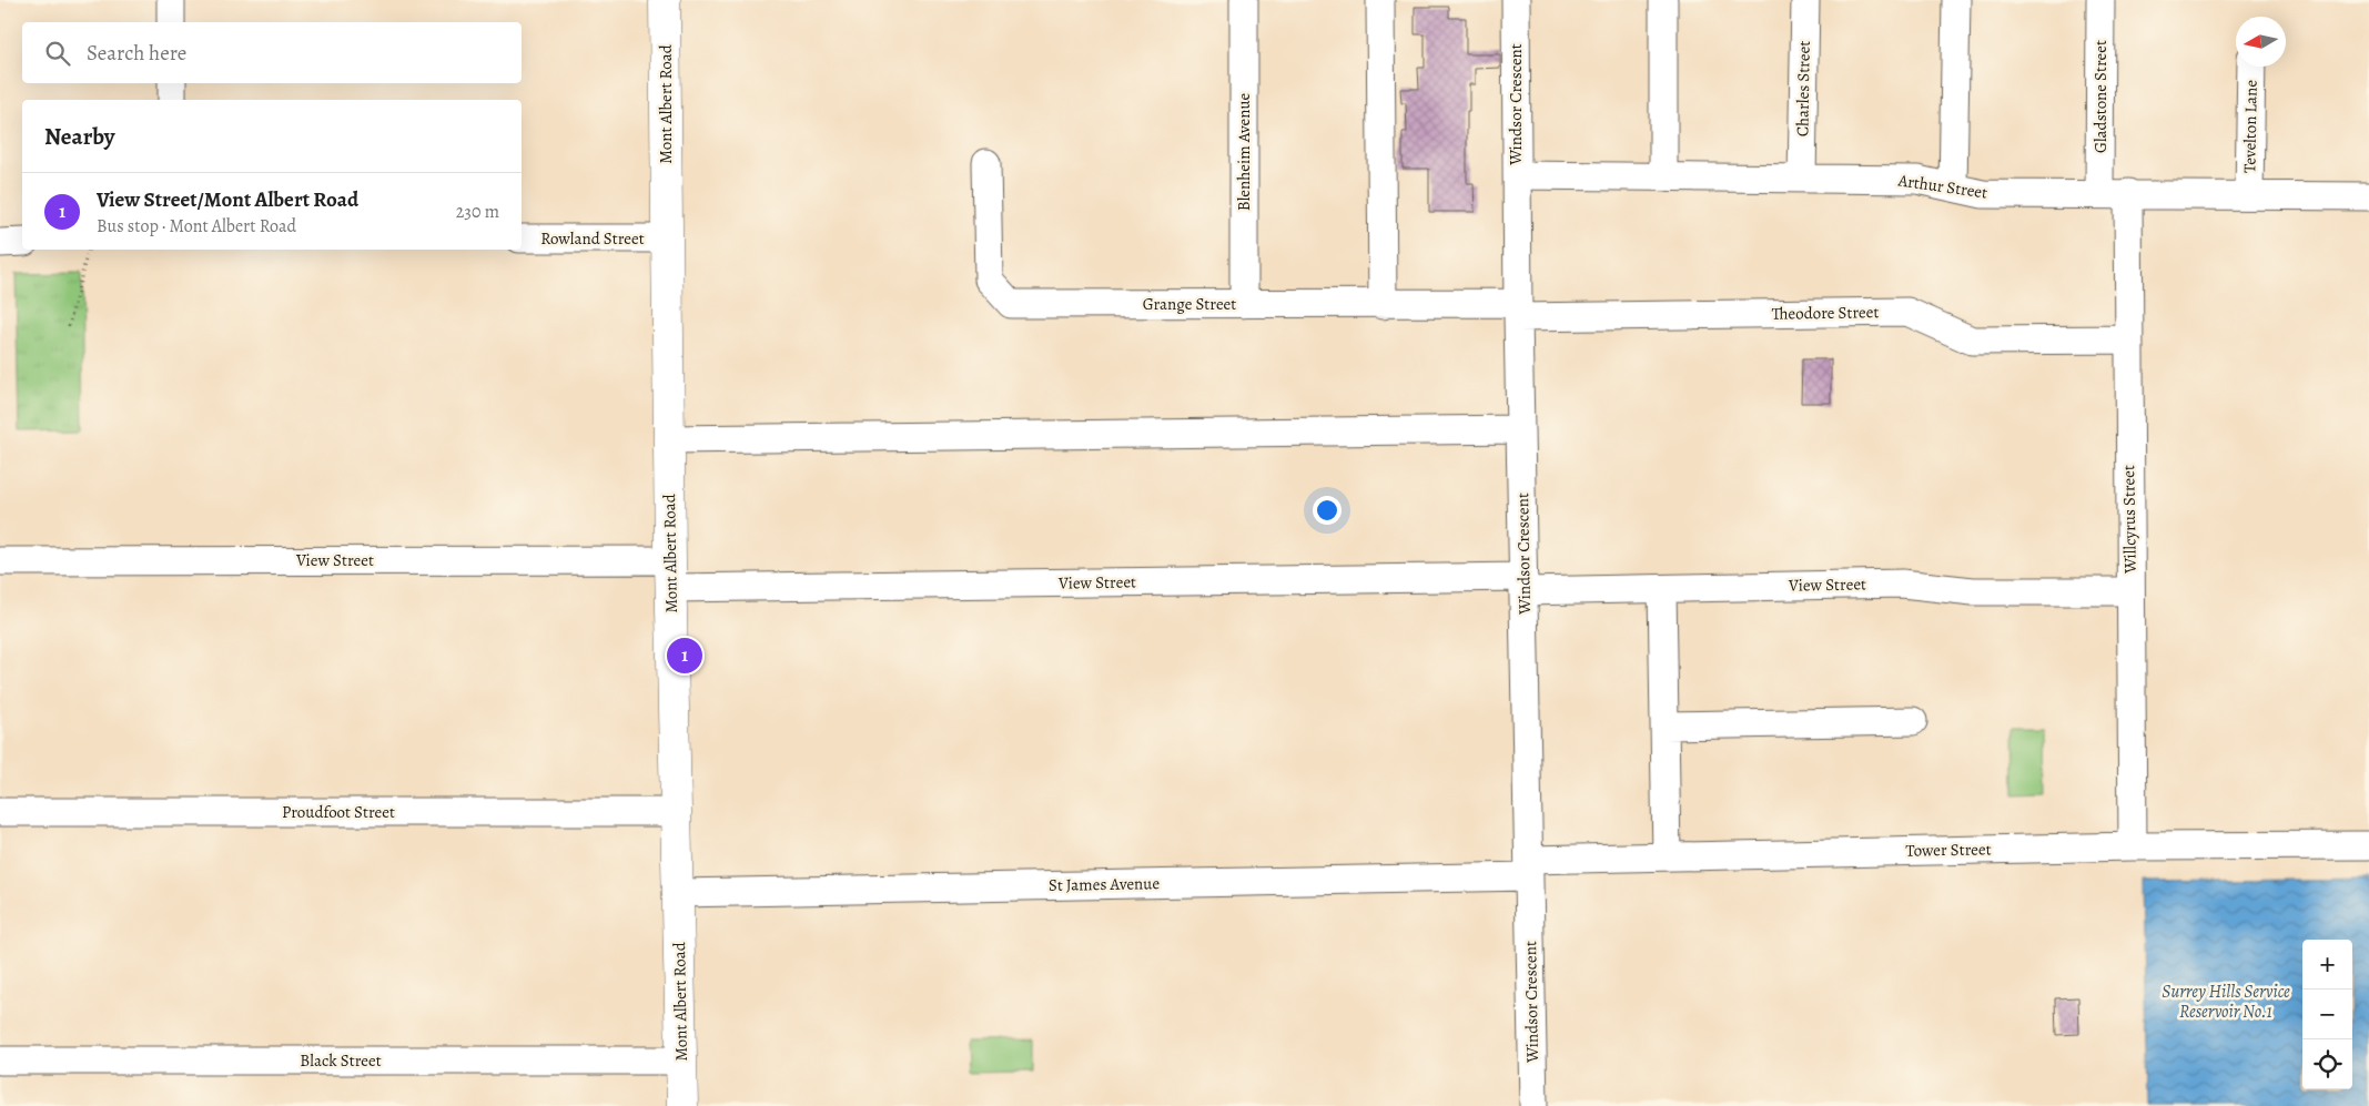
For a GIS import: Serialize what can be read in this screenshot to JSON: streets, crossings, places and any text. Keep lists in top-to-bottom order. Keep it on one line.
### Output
{"streets":{"main road":["Mont Albert Road"],"street":["Charles Street","Gladstone Street","Windsor Crescent","Tevelton Lane","Blenheim Avenue","Arthur Street","Rowland Street","Grange Street","Theodore Street","Willcyrus Street","View Street","Proudfoot Street","Tower Street","St James Avenue","Black Street"]},"crossings":[["Charles Street","Arthur Street"],["Gladstone Street","Arthur Street"],["Mont Albert Road","Rowland Street"],["Mont Albert Road","View Street"],["Mont Albert Road","Proudfoot Street"],["Mont Albert Road","St James Avenue"],["Mont Albert Road","Black Street"],["Windsor Crescent","Arthur Street"],["Windsor Crescent","Grange Street"],["Windsor Crescent","Theodore Street"],["Windsor Crescent","View Street"],["Windsor Crescent","Tower Street"],["Windsor Crescent","St James Avenue"],["Tevelton Lane","Arthur Street"],["Blenheim Avenue","Grange Street"],["Arthur Street","Willcyrus Street"],["Grange Street","Theodore Street"],["Theodore Street","Willcyrus Street"],["Willcyrus Street","View Street"],["Willcyrus Street","Tower Street"],["Tower Street","St James Avenue"]],"water":["Surrey Hills Service Reservoir No.1"],"north":"left","page":{"search":"Search here","heading":"Nearby","list":[{"mark":"1","name":"View Street/Mont Albert Road","note":"Bus stop · Mont Albert Road","value":"230 m"}],"pins":"1","map_buttons":["+","−"]}}
